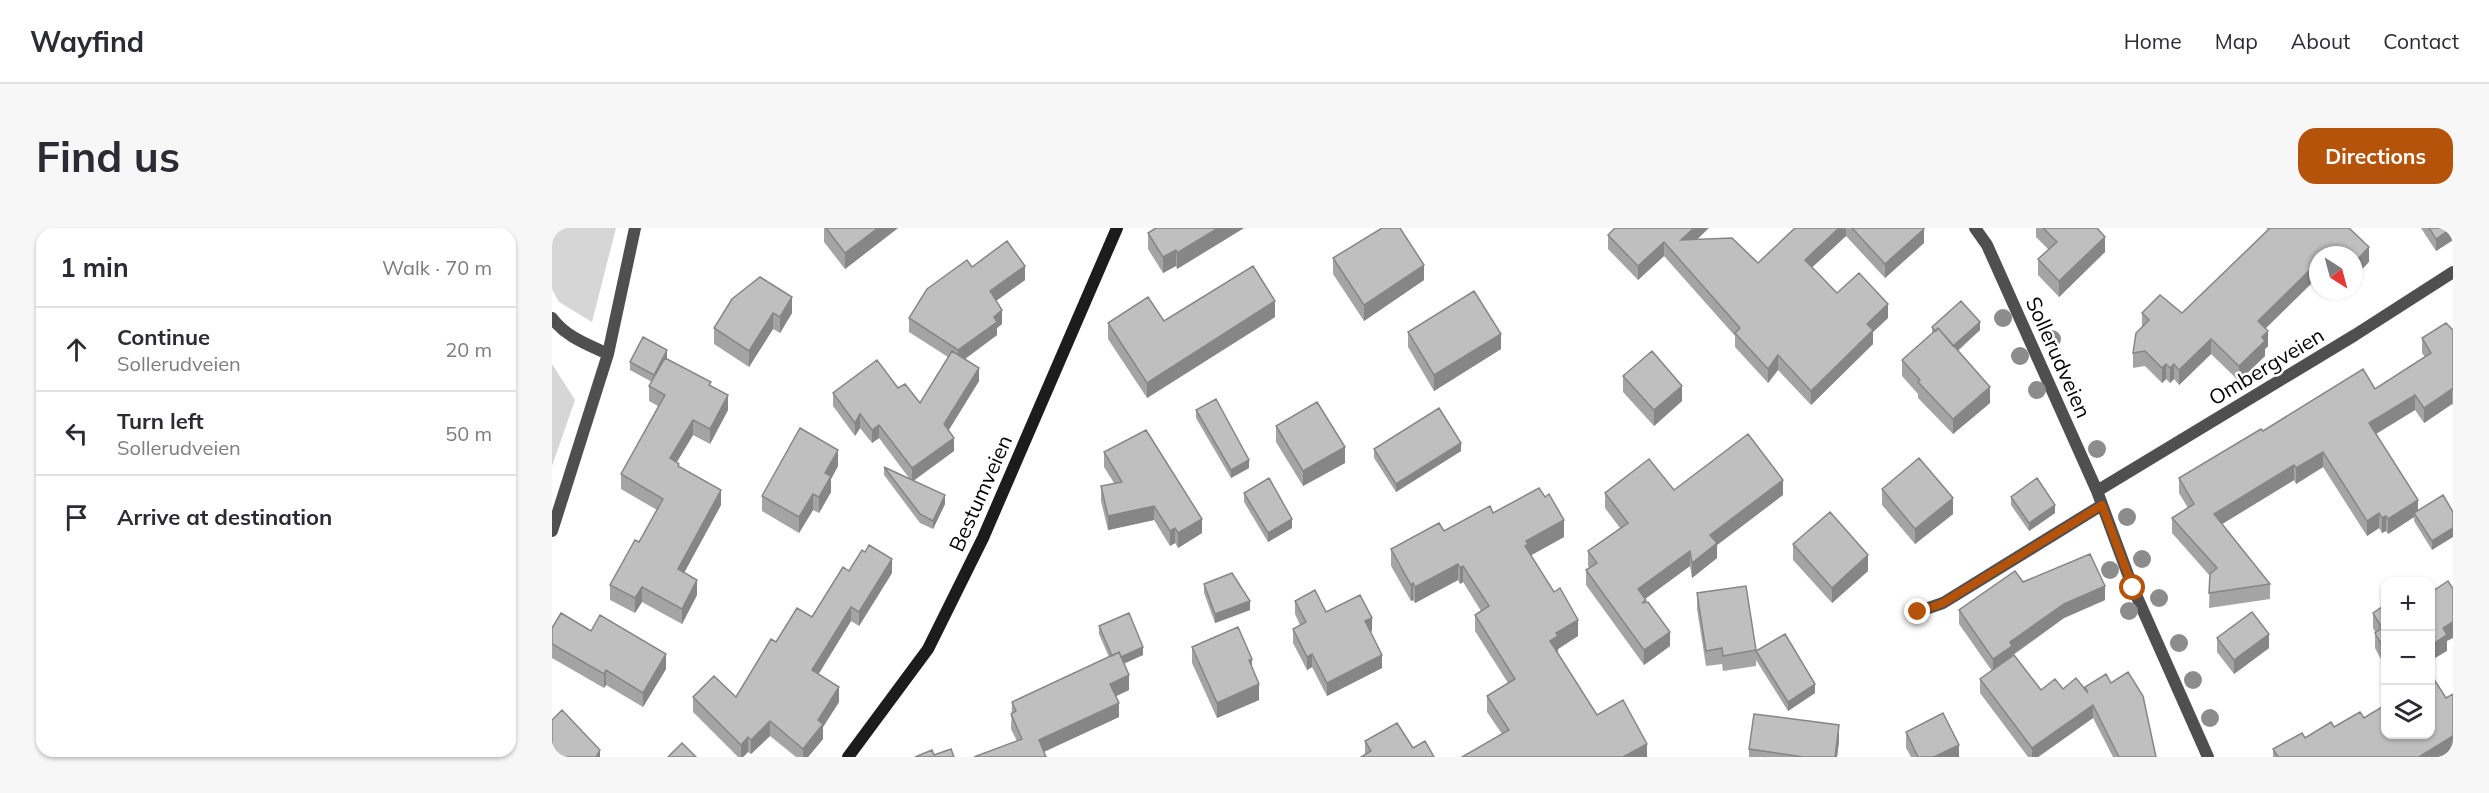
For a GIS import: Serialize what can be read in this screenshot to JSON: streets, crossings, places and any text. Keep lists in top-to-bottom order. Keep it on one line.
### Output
{"streets":{"street":["Sollerudveien","Ombergveien","Bestumveien"]},"crossings":[["Sollerudveien","Ombergveien"]],"north":"bottom right","page":{"header":"Wayfind","nav":["Home","Map","About","Contact"],"buttons":"Directions","title":"Find us","heading":["1 min","Walk · 70 m"],"list":[["Continue","Sollerudveien","20 m"],["Turn left","Sollerudveien","50 m"],"Arrive at destination"],"map_buttons":["+","−"]}}
